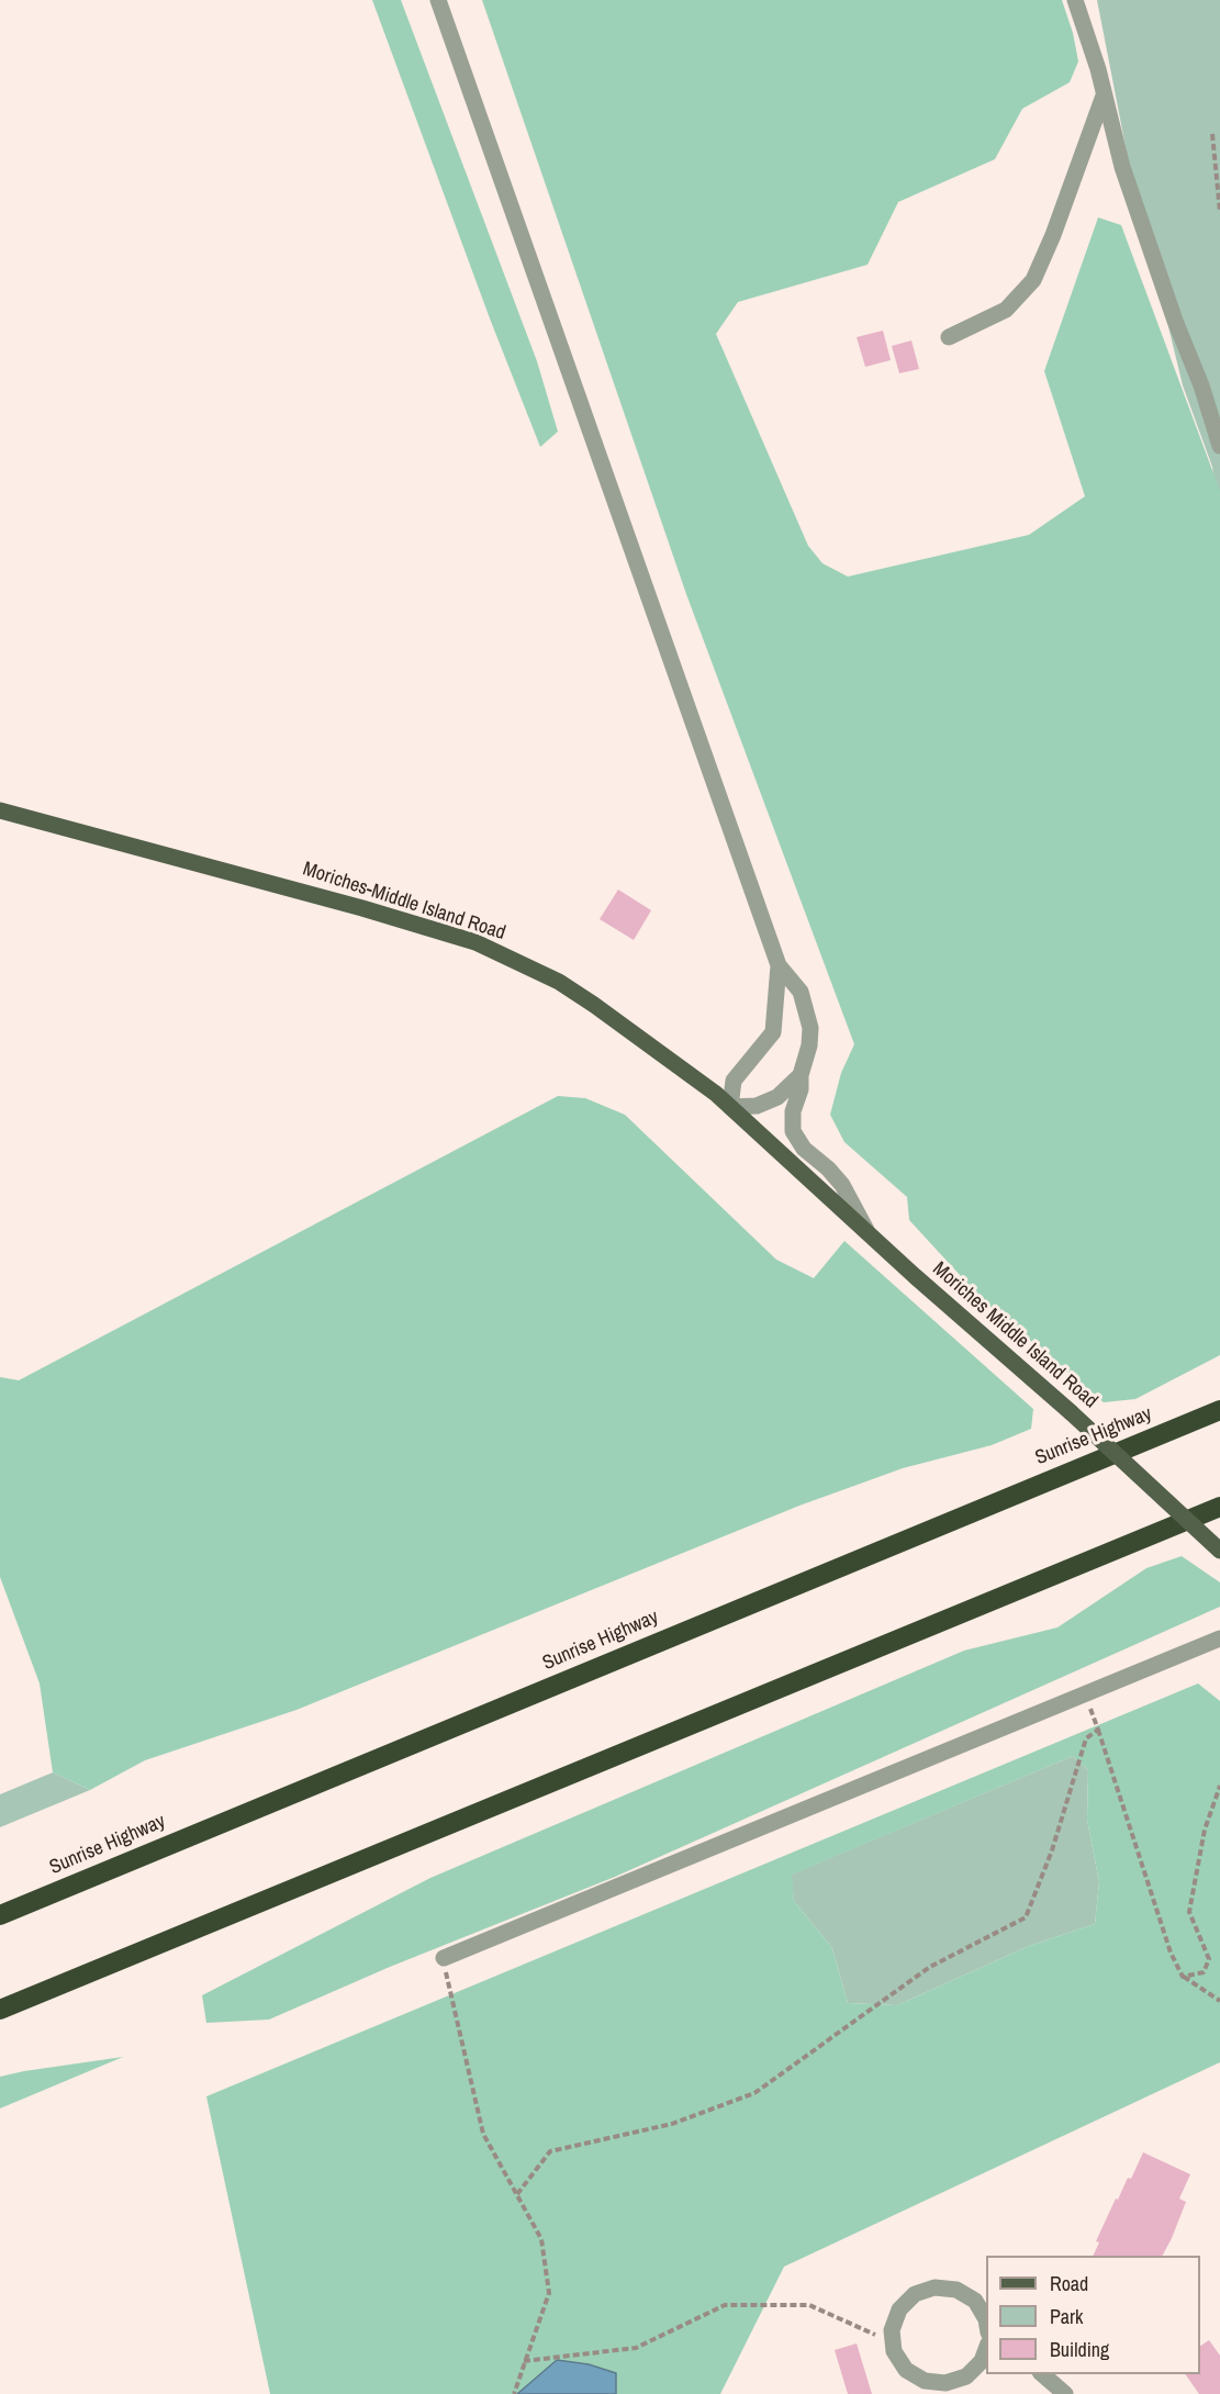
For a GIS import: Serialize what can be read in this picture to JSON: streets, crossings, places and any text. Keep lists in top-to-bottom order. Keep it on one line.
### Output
{"streets":{"highway":["Sunrise Highway"],"main road":["Moriches-Middle Island Road","Moriches Middle Island Road"]},"crossings":[["Moriches-Middle Island Road","Moriches Middle Island Road"]],"legend":["Road","Park","Building"]}
